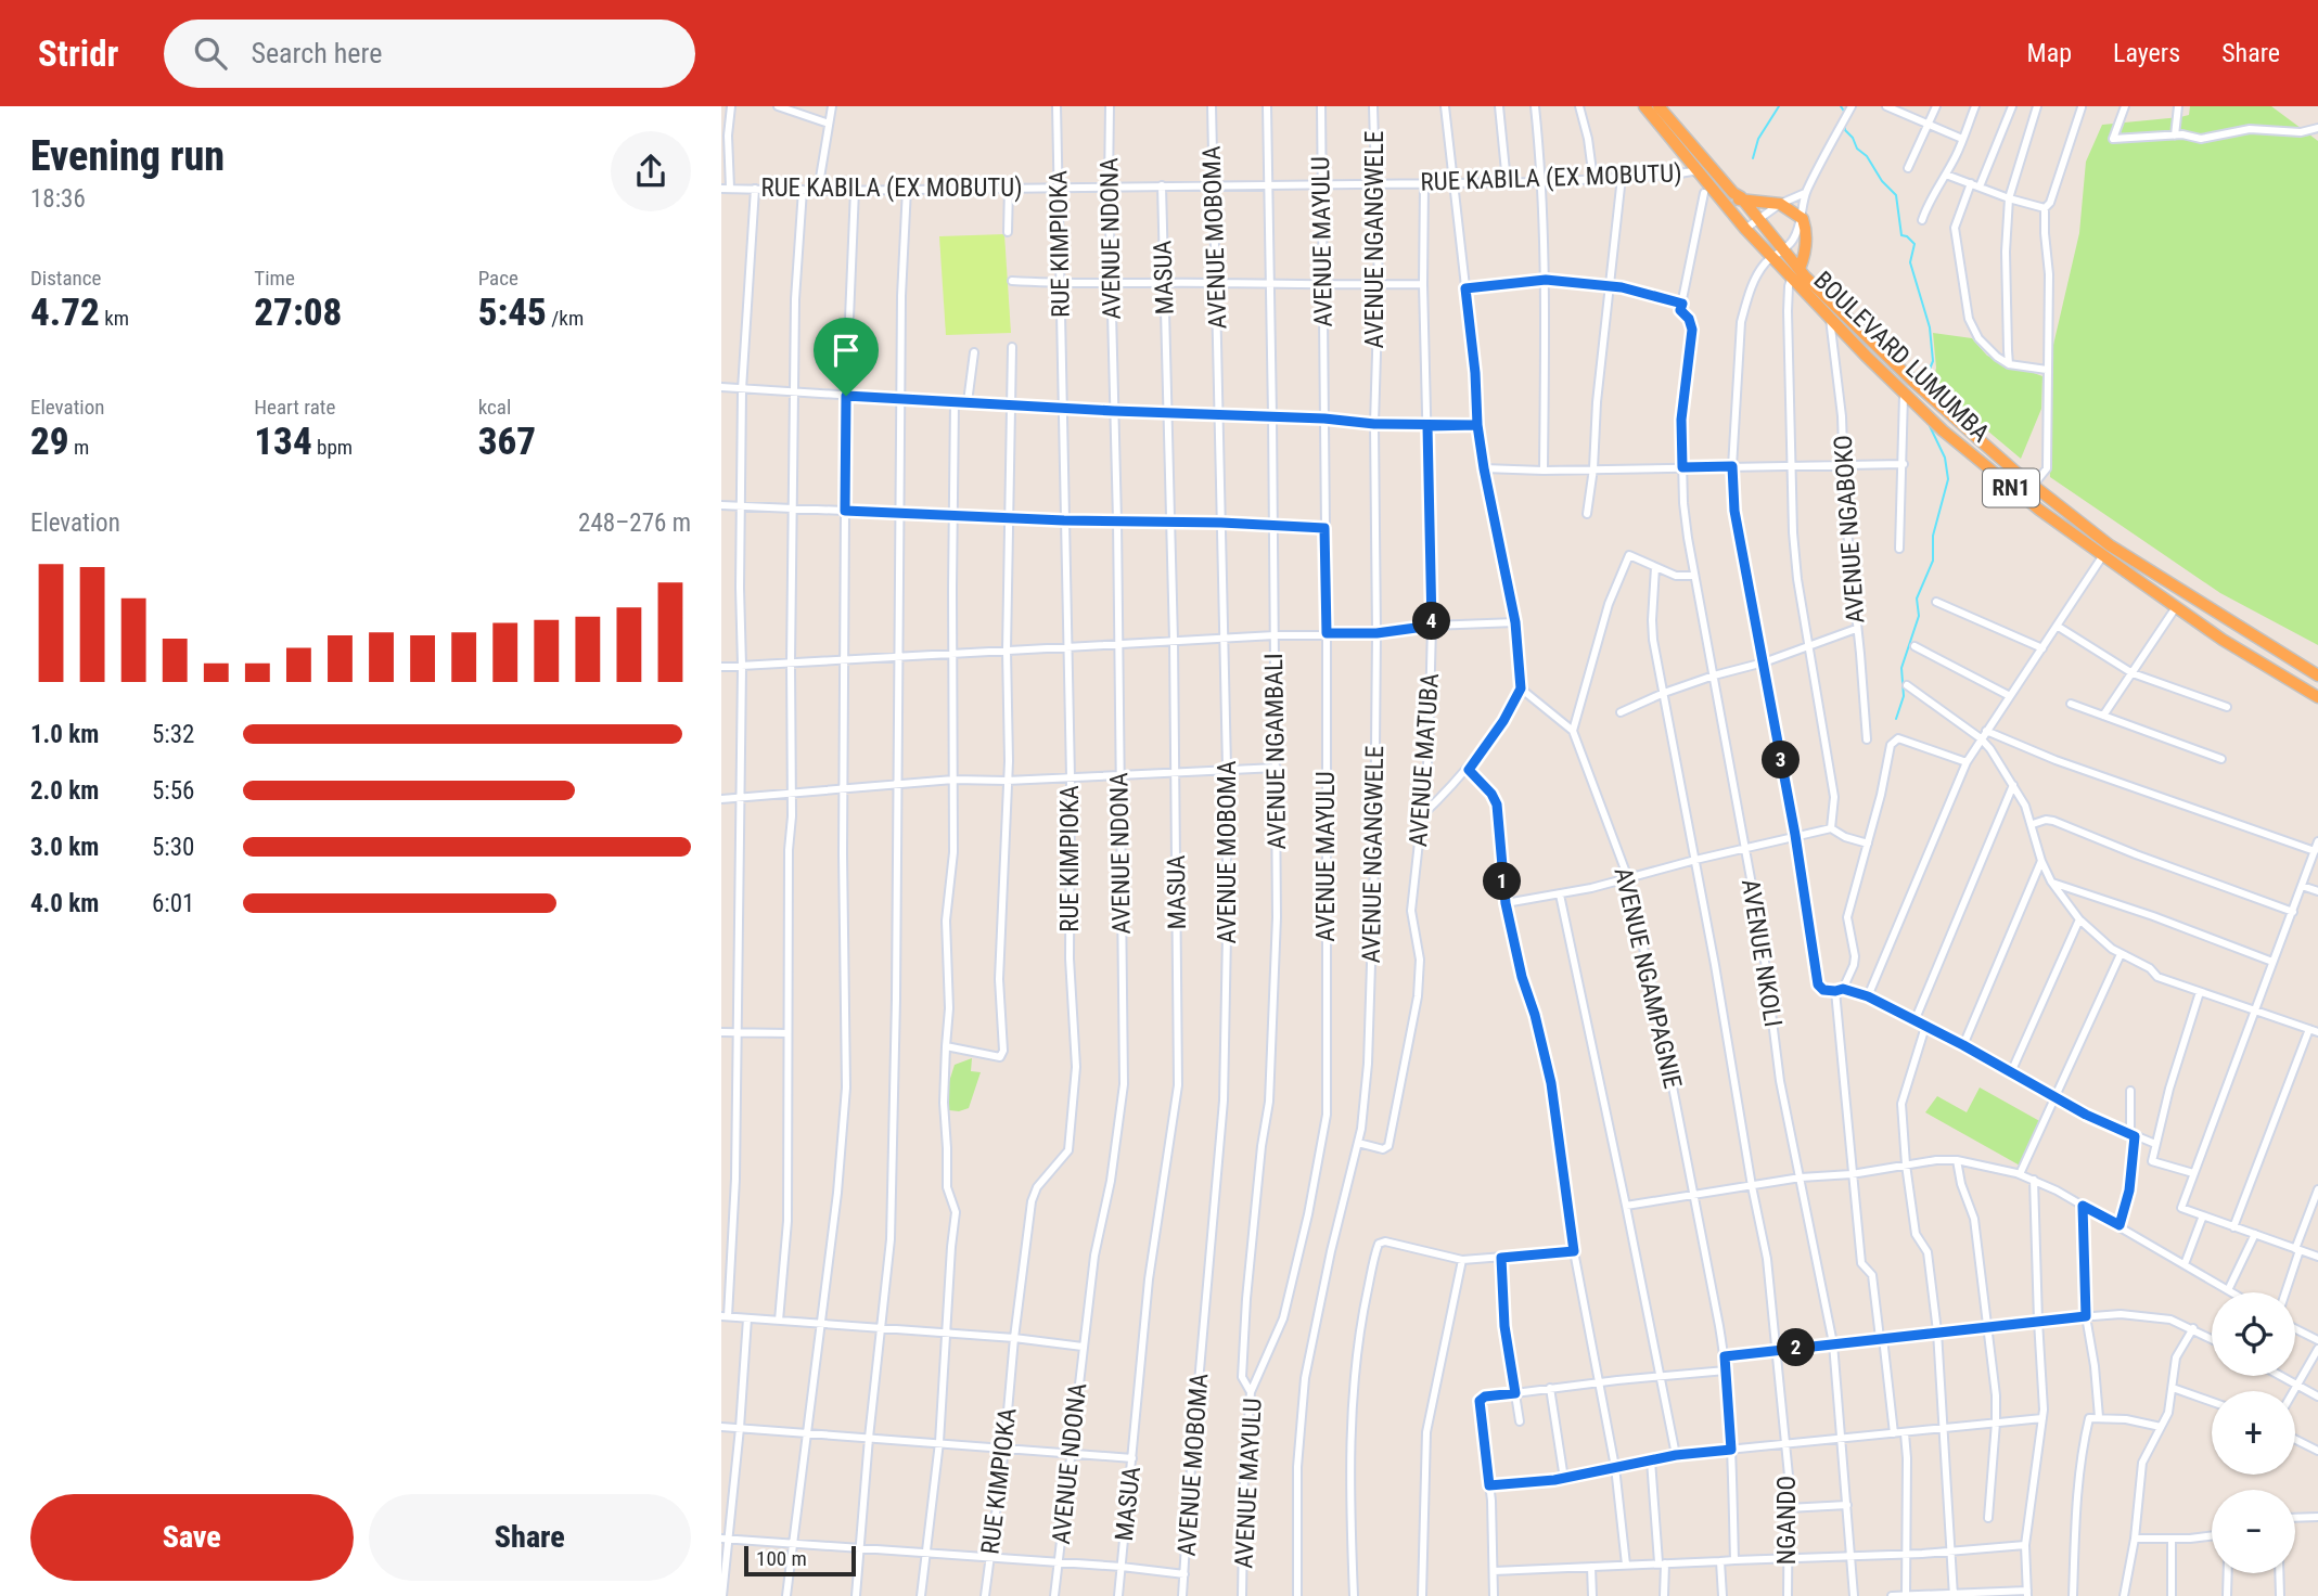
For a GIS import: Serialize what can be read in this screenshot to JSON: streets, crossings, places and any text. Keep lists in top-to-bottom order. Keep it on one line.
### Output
{"streets":{"highway":["BOULEVARD LUMUMBA","RN1"],"street":["RUE KABILA (EX MOBUTU)","AVENUE MOBOMA","AVENUE NDONA","AVENUE NGANGWELE","AVENUE MAYULU","RUE KIMPIOKA","MASUA","AVENUE NGABOKO","AVENUE NGAMBALI","AVENUE MATUBA","AVENUE NKOLI","AVENUE NGAMPAGNIE","NGANDO"]},"crossings":[["RUE KABILA (EX MOBUTU)","AVENUE MOBOMA"],["RUE KABILA (EX MOBUTU)","AVENUE NDONA"],["RUE KABILA (EX MOBUTU)","AVENUE NGANGWELE"],["RUE KABILA (EX MOBUTU)","AVENUE MAYULU"],["RUE KABILA (EX MOBUTU)","RUE KIMPIOKA"],["RUE KABILA (EX MOBUTU)","MASUA"],["RUE KABILA (EX MOBUTU)","BOULEVARD LUMUMBA"],["RUE KABILA (EX MOBUTU)","AVENUE NGAMBALI"],["RUE KABILA (EX MOBUTU)","AVENUE MATUBA"],["AVENUE NGANGWELE","AVENUE MATUBA"],["AVENUE MAYULU","AVENUE NGAMBALI"],["BOULEVARD LUMUMBA","AVENUE NGABOKO"]],"scale_bar":"100 m","page":{"header":"Stridr","search":"Search here","nav":["Map","Layers","Share"],"heading":["Evening run","18:36"],"stats":[["Distance","4.72 km"],["Time","27:08"],["Pace","5:45 /km"],["Elevation","29 m"],["Heart rate","134 bpm"],["kcal","367"]],"chart":["Elevation","248–276 m"],"pins":["4","3","1","2"],"list":[{"name":"1.0 km","note":"5:32"},{"name":"2.0 km","note":"5:56"},{"name":"3.0 km","note":"5:30"},{"name":"4.0 km","note":"6:01"}],"map_buttons":["+","−"],"buttons":["Save","Share"],"scale":"100 m"}}
